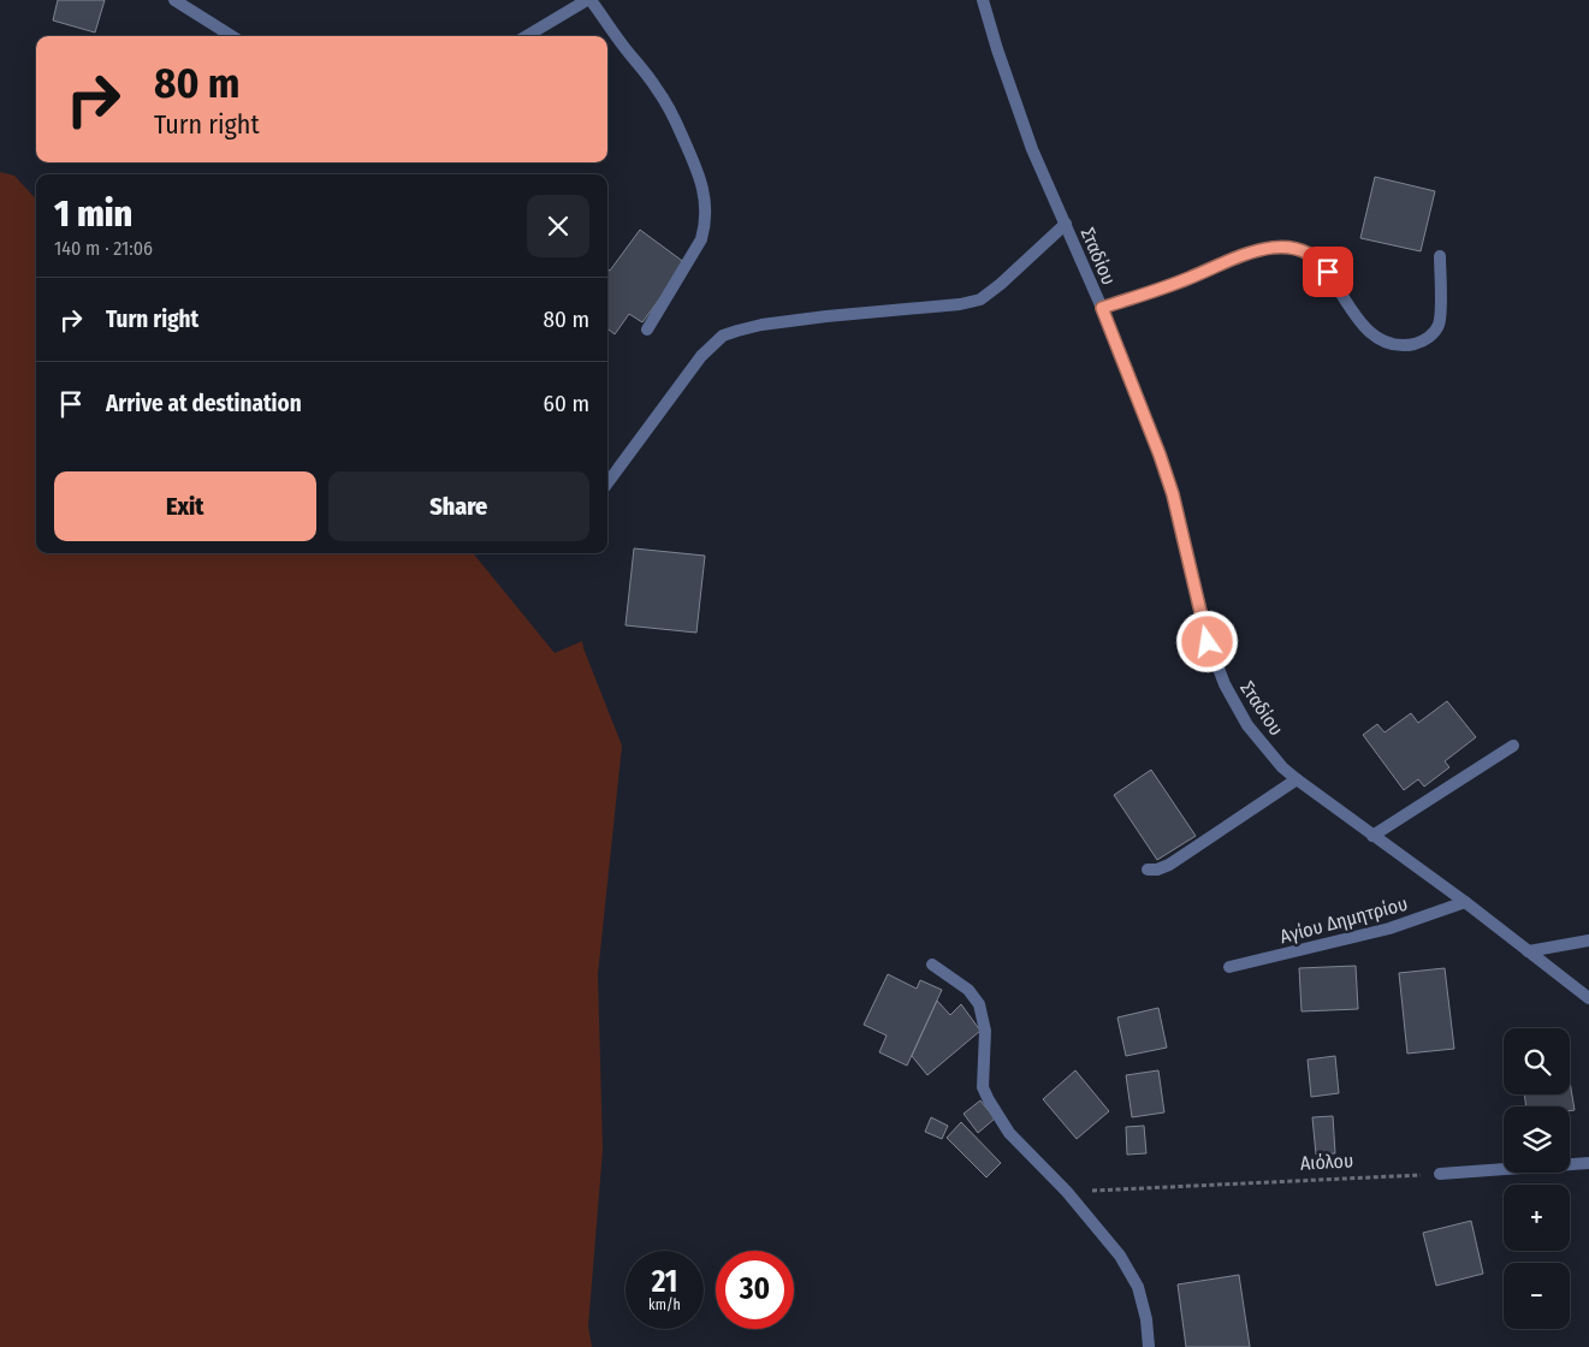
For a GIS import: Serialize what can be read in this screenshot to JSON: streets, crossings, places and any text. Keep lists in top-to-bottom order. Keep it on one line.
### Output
{"streets":{"street":["Σταδίου","Αγίου Δημητρίου"],"path":["Αιόλου"]},"crossings":[["Σταδίου","Αγίου Δημητρίου"]],"page":{"turn":["80 m","Turn right"],"heading":["1 min","140 m · 21:06"],"list":[{"name":"Turn right","value":"80 m"},{"name":"Arrive at destination","value":"60 m"}],"buttons":["Exit","Share"],"map_buttons":["+","−"],"speed":"21 km/h","limit":"30"}}
